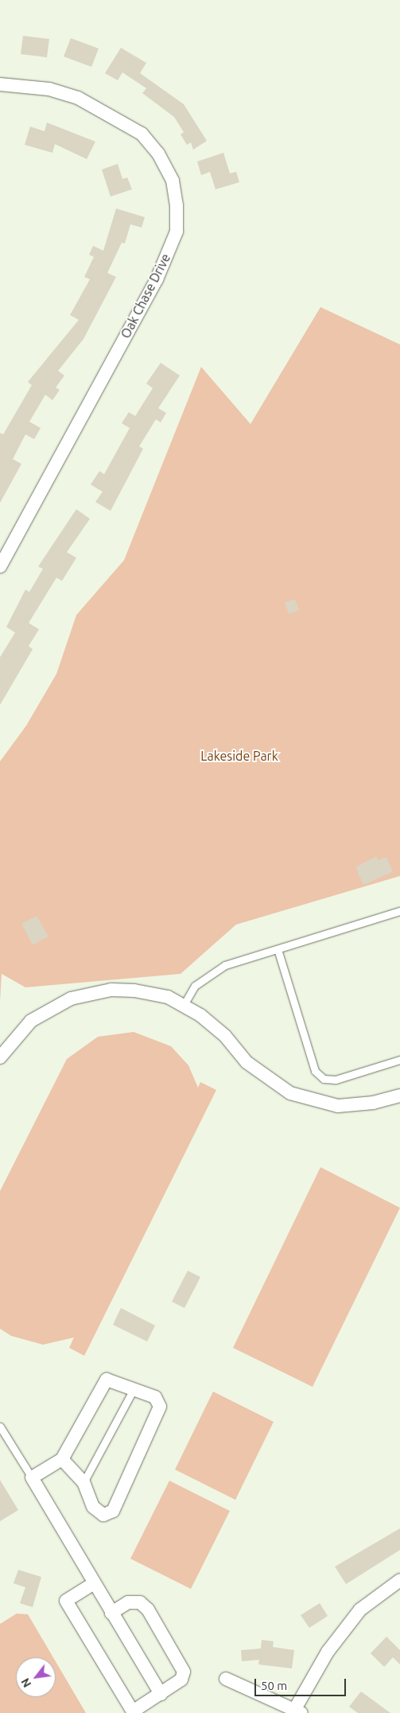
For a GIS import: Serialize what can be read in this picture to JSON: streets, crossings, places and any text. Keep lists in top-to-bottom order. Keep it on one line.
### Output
{"streets":{"street":["Oak Chase Drive"]},"parks":["Lakeside Park"],"scale_bar":"50 m","north":"bottom left"}
